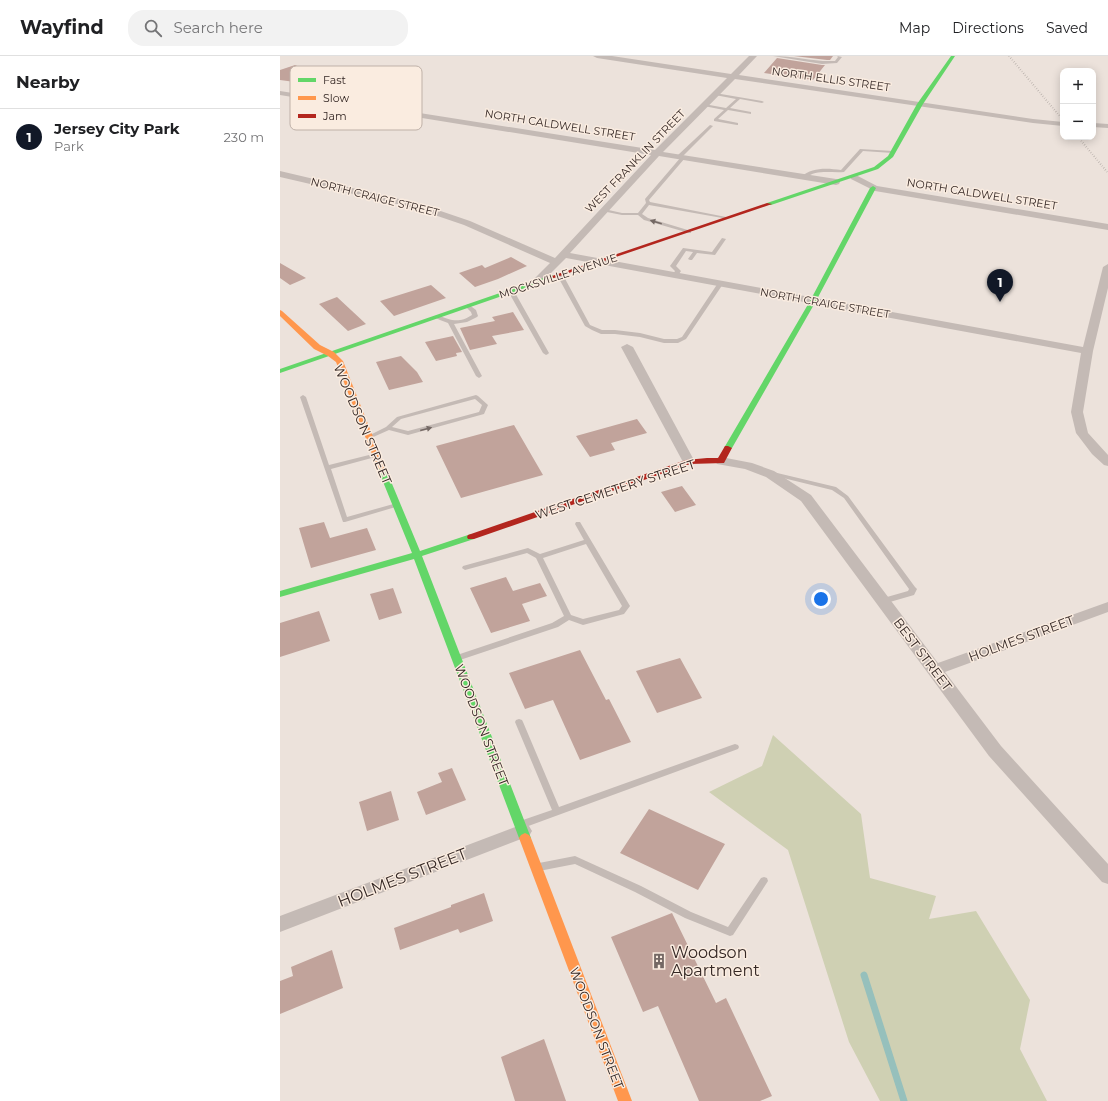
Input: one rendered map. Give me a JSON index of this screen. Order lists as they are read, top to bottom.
{
  "streets": {
    "street": [
      "NORTH ELLIS STREET",
      "NORTH CALDWELL STREET",
      "WEST FRANKLIN STREET",
      "NORTH CRAIGE STREET",
      "MOCKSVILLE AVENUE",
      "WOODSON STREET",
      "WEST CEMETERY STREET",
      "HOLMES STREET",
      "BEST STREET"
    ]
  },
  "crossings": [
    ["NORTH ELLIS STREET", "WEST FRANKLIN STREET"],
    ["NORTH CALDWELL STREET", "WEST FRANKLIN STREET"],
    ["NORTH CALDWELL STREET", "MOCKSVILLE AVENUE"],
    ["WEST FRANKLIN STREET", "NORTH CRAIGE STREET"],
    ["WEST FRANKLIN STREET", "MOCKSVILLE AVENUE"],
    ["NORTH CRAIGE STREET", "MOCKSVILLE AVENUE"],
    ["MOCKSVILLE AVENUE", "WOODSON STREET"],
    ["WOODSON STREET", "WEST CEMETERY STREET"],
    ["WOODSON STREET", "HOLMES STREET"],
    ["WEST CEMETERY STREET", "BEST STREET"],
    ["HOLMES STREET", "BEST STREET"]
  ],
  "places": {
    "building": ["Woodson Apartment"]
  },
  "legend": ["Fast", "Slow", "Jam"],
  "page": {
    "header": "Wayfind",
    "search": "Search here",
    "nav": ["Map", "Directions", "Saved"],
    "heading": "Nearby",
    "map_buttons": ["+", "−"],
    "list": [
      {
        "mark": "1",
        "name": "Jersey City Park",
        "note": "Park",
        "value": "230 m"
      }
    ],
    "pins": "1"
  }
}
